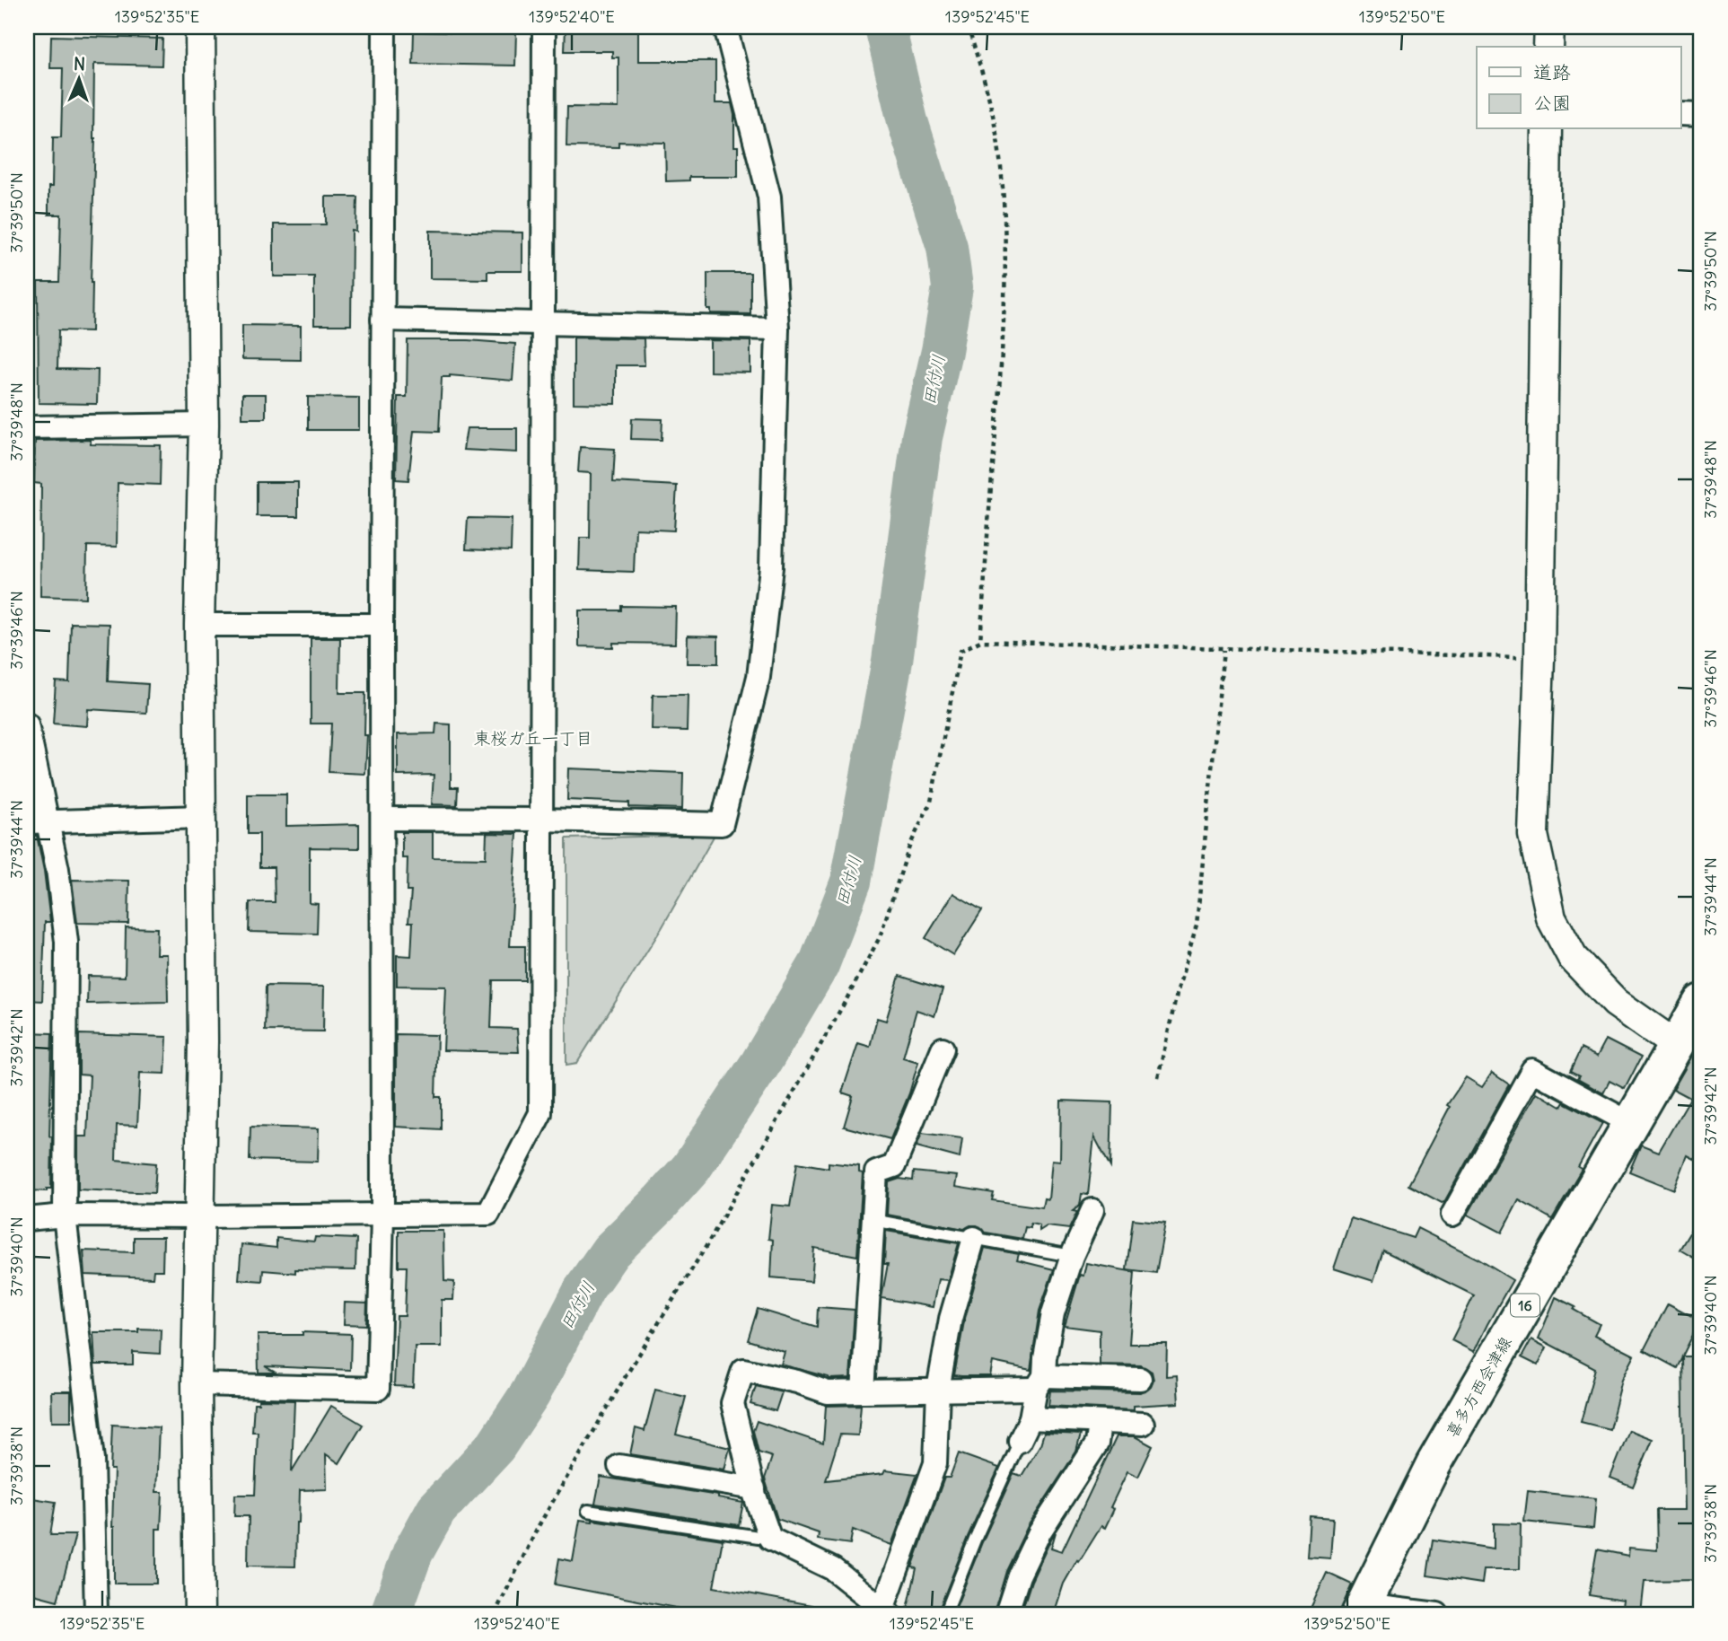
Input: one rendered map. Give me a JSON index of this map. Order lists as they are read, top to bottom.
{
  "streets": {
    "main road": ["16", "喜多方西会津線"]
  },
  "districts": ["東桜ガ丘一丁目"],
  "water": ["田付川"],
  "legend": ["道路", "公園"],
  "north": "top",
  "coordinates": [
    "139°52'35\"E",
    "139°52'40\"E",
    "139°52'45\"E",
    "139°52'50\"E",
    "37°39'50\"N",
    "37°39'48\"N",
    "37°39'46\"N",
    "37°39'44\"N",
    "37°39'42\"N",
    "37°39'40\"N",
    "37°39'38\"N"
  ]
}
